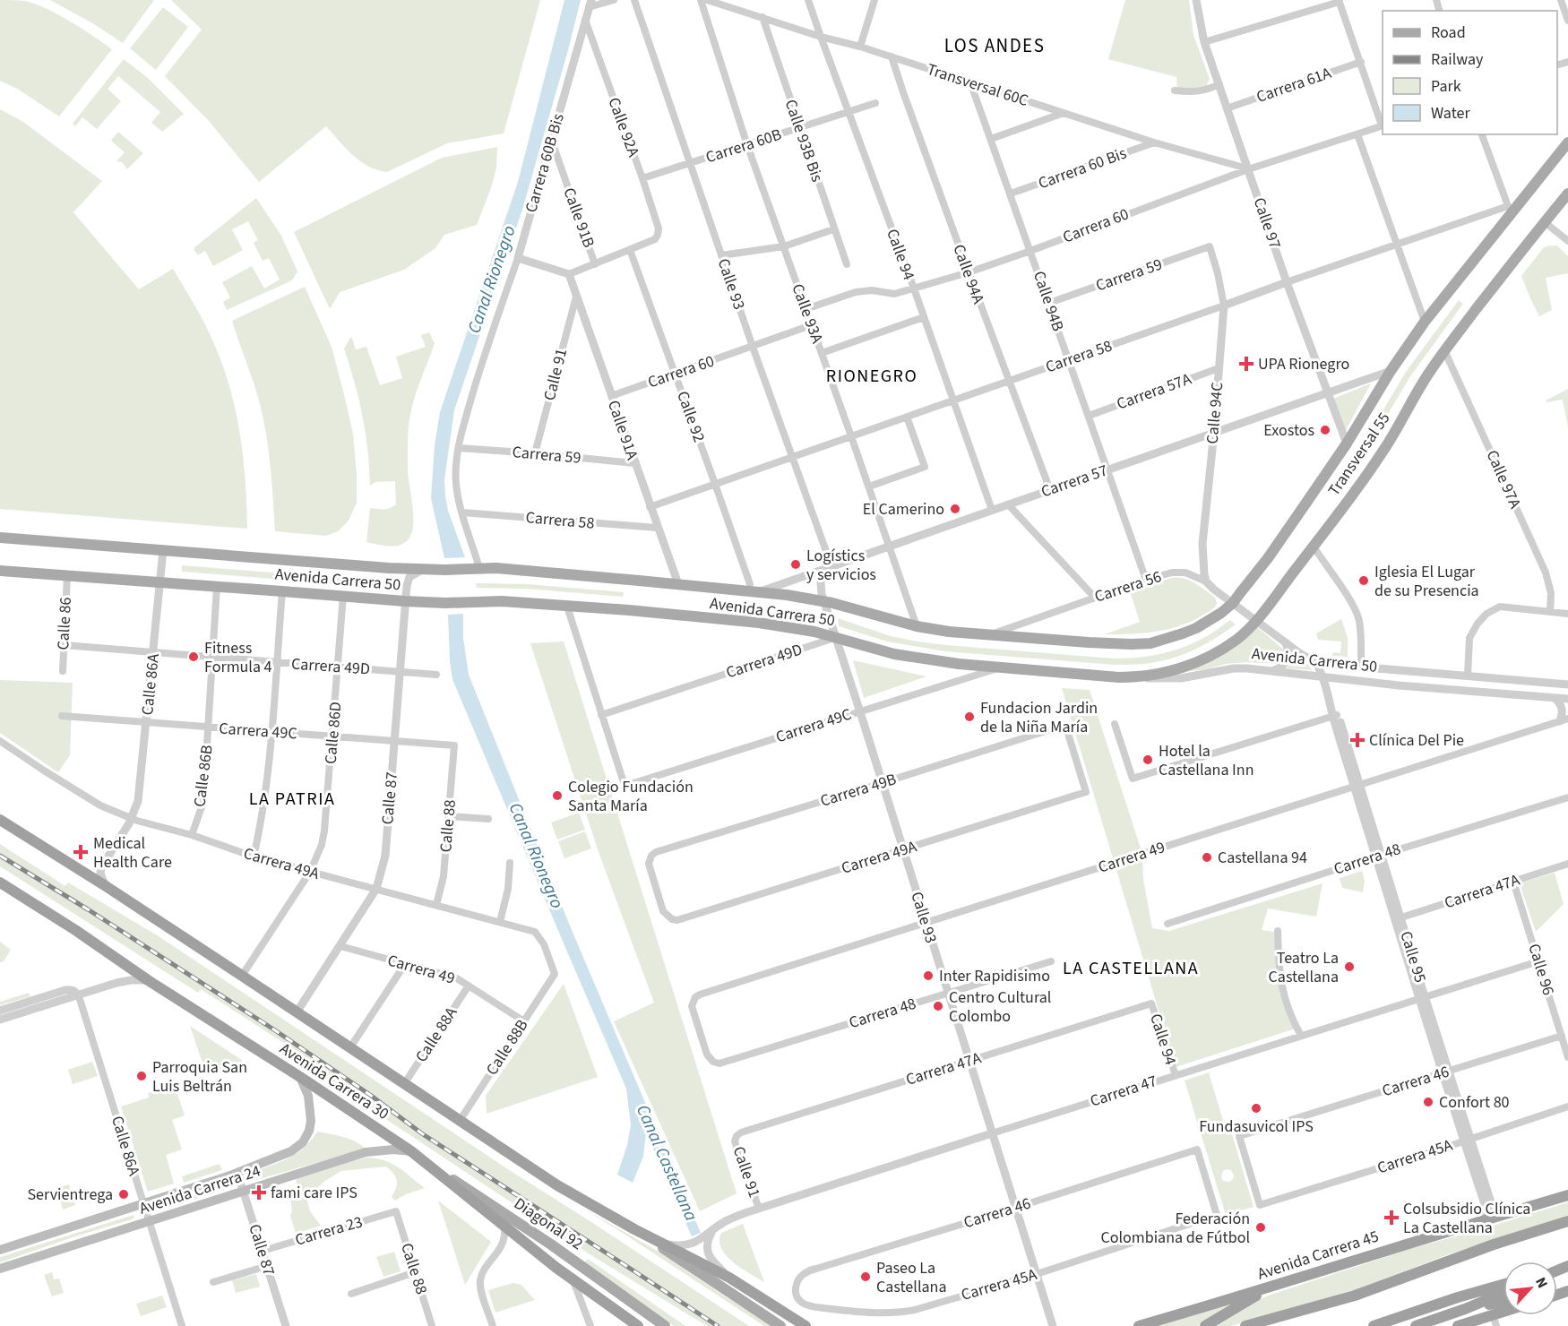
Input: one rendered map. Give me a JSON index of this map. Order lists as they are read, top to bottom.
{
  "streets": {
    "highway": ["Avenida Carrera 30", "Avenida Carrera 45"],
    "main road": [
      "Transversal 55",
      "Avenida Carrera 50",
      "Avenida Carrera 24",
      "Diagonal 92"
    ],
    "street": [
      "Transversal 60C",
      "Carrera 61A",
      "Calle 92A",
      "Calle 93B Bis",
      "Carrera 60B",
      "Carrera 60B Bis",
      "Carrera 60 Bis",
      "Calle 91B",
      "Calle 97",
      "Carrera 60",
      "Calle 94",
      "Calle 94A",
      "Carrera 59",
      "Calle 93",
      "Calle 94B",
      "Calle 93A",
      "Carrera 58",
      "Calle 91",
      "Carrera 57A",
      "Calle 94C",
      "Calle 92",
      "Calle 91A",
      "Calle 97A",
      "Carrera 57",
      "Carrera 56",
      "Calle 86",
      "Carrera 49D",
      "Calle 86A",
      "Carrera 49C",
      "Calle 86D",
      "Calle 86B",
      "Carrera 49B",
      "Calle 87",
      "Calle 88",
      "Carrera 49A",
      "Carrera 49",
      "Carrera 48",
      "Carrera 47A",
      "Calle 95",
      "Calle 96",
      "Calle 88A",
      "Calle 88B",
      "Carrera 46",
      "Carrera 47",
      "Carrera 45A",
      "Carrera 23"
    ]
  },
  "crossings": [
    ["Transversal 60C", "Calle 93B Bis"],
    ["Transversal 60C", "Carrera 60 Bis"],
    ["Transversal 60C", "Calle 97"],
    ["Transversal 60C", "Carrera 60"],
    ["Transversal 60C", "Calle 94"],
    ["Transversal 60C", "Calle 94A"],
    ["Transversal 60C", "Calle 94B"],
    ["Carrera 61A", "Calle 97"],
    ["Calle 92A", "Carrera 60B"],
    ["Calle 92A", "Carrera 60B Bis"],
    ["Calle 92A", "Calle 92"],
    ["Calle 93B Bis", "Carrera 60B"],
    ["Carrera 60B", "Calle 94"],
    ["Carrera 60B", "Calle 93"],
    ["Carrera 60B", "Calle 93A"],
    ["Carrera 60B Bis", "Calle 91B"],
    ["Carrera 60B Bis", "Carrera 59"],
    ["Carrera 60B Bis", "Carrera 58"],
    ["Carrera 60B Bis", "Avenida Carrera 50"],
    ["Carrera 60 Bis", "Calle 94B"],
    ["Calle 97", "Carrera 60"],
    ["Calle 97", "Carrera 58"],
    ["Calle 97", "Transversal 55"],
    ["Calle 97", "Carrera 57"],
    ["Carrera 60", "Calle 94"],
    ["Carrera 60", "Calle 94A"],
    ["Carrera 60", "Calle 93"],
    ["Carrera 60", "Calle 94B"],
    ["Carrera 60", "Calle 93A"],
    ["Carrera 60", "Calle 92"],
    ["Carrera 60", "Calle 91A"],
    ["Calle 94", "Carrera 58"],
    ["Calle 94", "Carrera 57"],
    ["Calle 94", "Carrera 47A"],
    ["Calle 94", "Carrera 47"],
    ["Calle 94A", "Carrera 58"],
    ["Calle 94A", "Carrera 57"],
    ["Carrera 59", "Calle 94B"],
    ["Carrera 59", "Calle 91"],
    ["Carrera 59", "Calle 94C"],
    ["Carrera 59", "Calle 91A"],
    ["Calle 93", "Carrera 58"],
    ["Calle 93", "Carrera 57"],
    ["Calle 93", "Avenida Carrera 50"],
    ["Calle 93", "Carrera 49D"],
    ["Calle 93", "Carrera 49C"],
    ["Calle 93", "Carrera 49B"],
    ["Calle 93", "Carrera 49A"],
    ["Calle 93", "Carrera 49"],
    ["Calle 93", "Carrera 48"],
    ["Calle 93", "Carrera 47A"],
    ["Calle 93", "Carrera 46"],
    ["Calle 93", "Carrera 47"],
    ["Calle 93", "Carrera 45A"],
    ["Calle 94B", "Carrera 58"],
    ["Calle 94B", "Carrera 57A"],
    ["Calle 94B", "Carrera 57"],
    ["Calle 94B", "Carrera 56"],
    ["Calle 93A", "Carrera 58"],
    ["Calle 93A", "Carrera 57"],
    ["Calle 93A", "Avenida Carrera 50"],
    ["Carrera 58", "Calle 94C"],
    ["Carrera 58", "Calle 92"],
    ["Carrera 58", "Calle 91A"],
    ["Carrera 58", "Transversal 55"],
    ["Calle 91", "Calle 91A"],
    ["Calle 91", "Carrera 47A"],
    ["Calle 91", "Carrera 47"],
    ["Carrera 57A", "Calle 94C"],
    ["Calle 94C", "Carrera 57"],
    ["Calle 94C", "Carrera 56"],
    ["Calle 91A", "Avenida Carrera 50"],
    ["Transversal 55", "Calle 97A"],
    ["Transversal 55", "Carrera 57"],
    ["Transversal 55", "Avenida Carrera 50"],
    ["Transversal 55", "Carrera 56"],
    ["Carrera 57", "Avenida Carrera 50"],
    ["Avenida Carrera 50", "Carrera 56"],
    ["Avenida Carrera 50", "Calle 86"],
    ["Avenida Carrera 50", "Carrera 49D"],
    ["Avenida Carrera 50", "Calle 86A"],
    ["Avenida Carrera 50", "Carrera 49C"],
    ["Avenida Carrera 50", "Calle 86D"],
    ["Avenida Carrera 50", "Calle 86B"],
    ["Avenida Carrera 50", "Calle 87"],
    ["Avenida Carrera 50", "Calle 95"],
    ["Calle 86", "Carrera 49D"],
    ["Carrera 49D", "Calle 86A"],
    ["Carrera 49D", "Carrera 49C"],
    ["Carrera 49D", "Calle 86D"],
    ["Carrera 49D", "Calle 86B"],
    ["Carrera 49D", "Calle 87"],
    ["Calle 86A", "Carrera 49C"],
    ["Calle 86A", "Carrera 49A"],
    ["Calle 86A", "Avenida Carrera 24"],
    ["Carrera 49C", "Calle 86D"],
    ["Carrera 49C", "Calle 86B"],
    ["Carrera 49C", "Calle 87"],
    ["Carrera 49C", "Calle 88"],
    ["Calle 86D", "Carrera 49A"],
    ["Calle 86B", "Carrera 49A"],
    ["Carrera 49B", "Carrera 49A"],
    ["Calle 87", "Carrera 49A"],
    ["Calle 87", "Carrera 49"],
    ["Calle 87", "Avenida Carrera 24"],
    ["Calle 87", "Carrera 23"],
    ["Calle 88", "Carrera 49A"],
    ["Calle 88", "Carrera 23"],
    ["Carrera 49A", "Calle 88B"],
    ["Carrera 49", "Carrera 48"],
    ["Carrera 49", "Calle 95"],
    ["Carrera 49", "Calle 88A"],
    ["Carrera 49", "Calle 88B"],
    ["Carrera 48", "Calle 95"],
    ["Carrera 47A", "Calle 95"],
    ["Carrera 47A", "Calle 96"],
    ["Calle 95", "Carrera 46"],
    ["Calle 95", "Carrera 47"],
    ["Calle 95", "Carrera 45A"],
    ["Calle 95", "Avenida Carrera 45"],
    ["Calle 96", "Carrera 46"],
    ["Calle 96", "Carrera 47"],
    ["Avenida Carrera 30", "Avenida Carrera 24"],
    ["Avenida Carrera 30", "Diagonal 92"],
    ["Carrera 46", "Carrera 45A"],
    ["Avenida Carrera 24", "Diagonal 92"]
  ],
  "districts": [
    "LOS ANDES",
    "RIONEGRO",
    "LA PATRIA",
    "LA CASTELLANA"
  ],
  "water": ["Canal Rionegro", "Canal Castellana"],
  "places": {
    "health": [
      "UPA Rionegro",
      "Clínica Del Pie",
      "Medical Health Care",
      "fami care IPS",
      "Colsubsidio Clínica La Castellana"
    ],
    "other": [
      "Exostos",
      "El Camerino",
      "Logístics y servicios",
      "Iglesia El Lugar de su Presencia",
      "Fitness Formula 4",
      "Fundacion Jardin de la Niña María",
      "Hotel la Castellana Inn",
      "Colegio Fundación Santa María",
      "Castellana 94",
      "Teatro La Castellana",
      "Inter Rapidisimo",
      "Centro Cultural Colombo",
      "Parroquia San Luis Beltrán",
      "Confort 80",
      "Fundasuvicol IPS",
      "Servientrega",
      "Federación Colombiana de Fútbol",
      "Paseo La Castellana"
    ]
  },
  "legend": [
    "Road",
    "Railway",
    "Park",
    "Water"
  ],
  "north": "top right"
}
